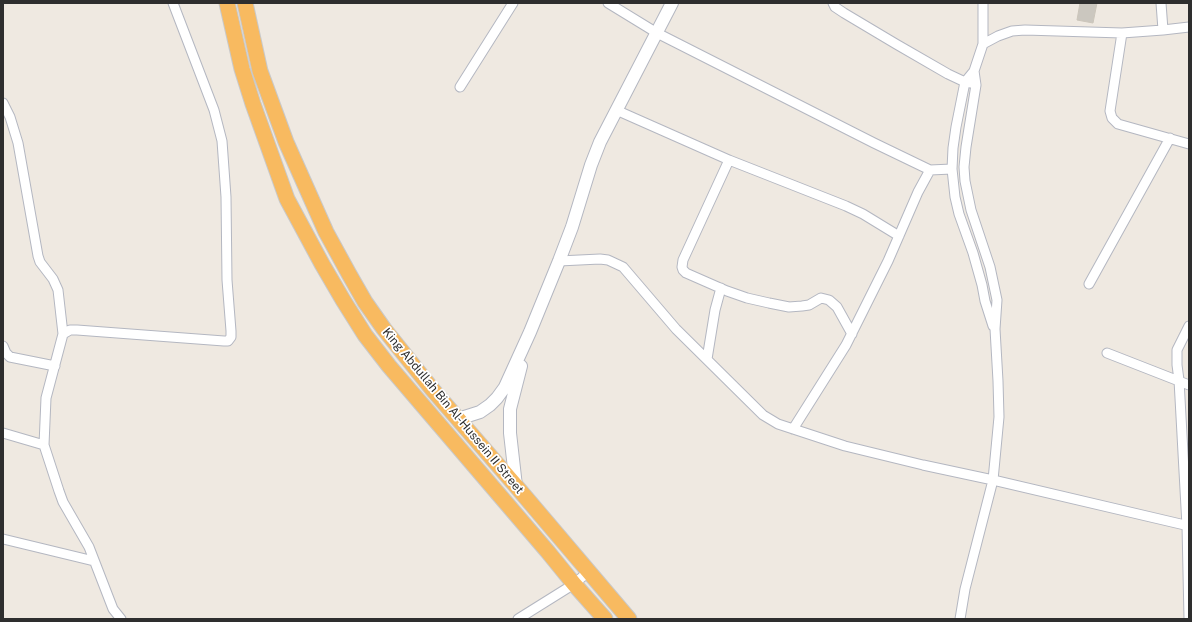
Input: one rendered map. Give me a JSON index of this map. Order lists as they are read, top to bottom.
{
  "streets": {
    "highway": ["King Abdullah Bin Al-Hussein II Street"]
  }
}
